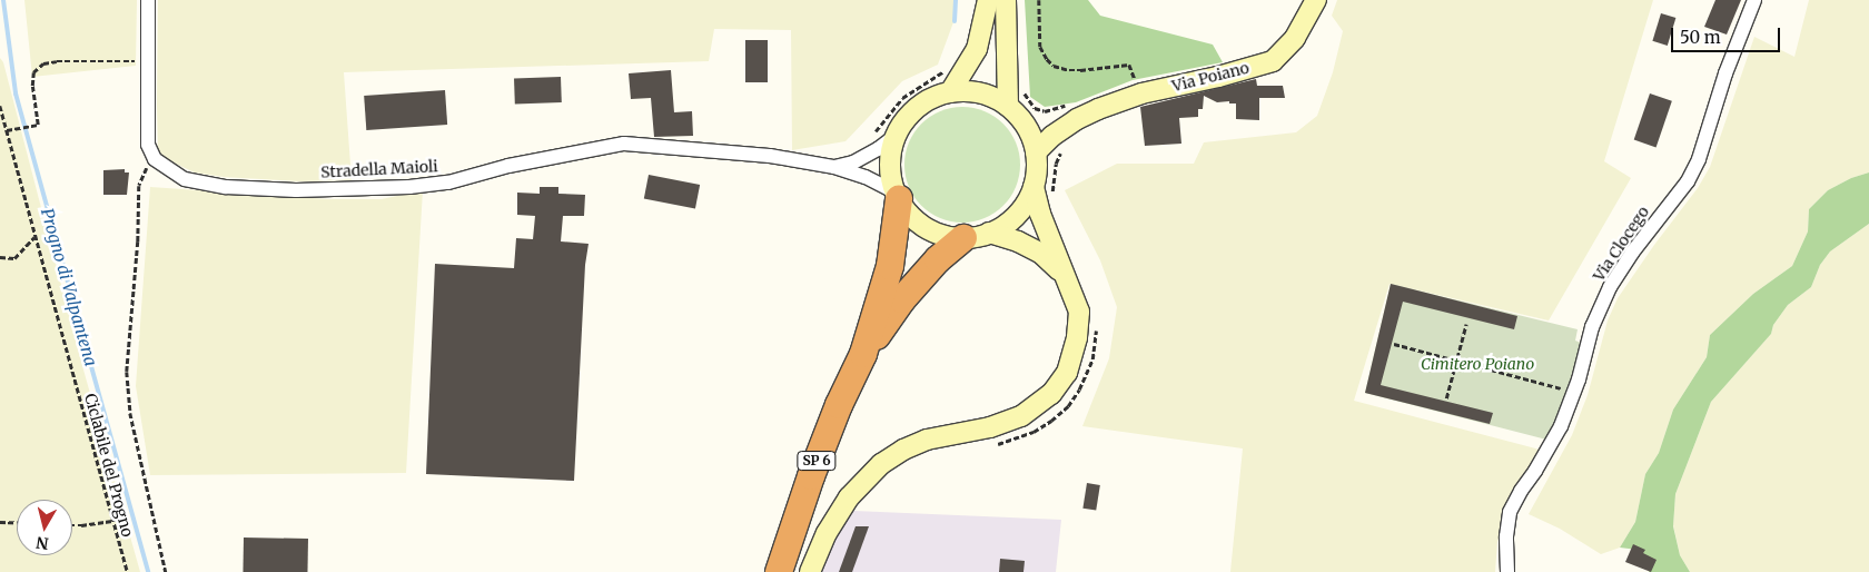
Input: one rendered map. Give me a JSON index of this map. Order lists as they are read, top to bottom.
{
  "streets": {
    "highway": ["SP 6"],
    "street": ["Via Poiano", "Stradella Maioli", "Via Clocego"],
    "path": ["Ciclabile del Progno"]
  },
  "crossings": [
    ["Via Poiano", "Stradella Maioli"]
  ],
  "water": ["Progno di Valpantena"],
  "parks": ["Cimitero Poiano"],
  "scale_bar": "50 m",
  "north": "bottom"
}
